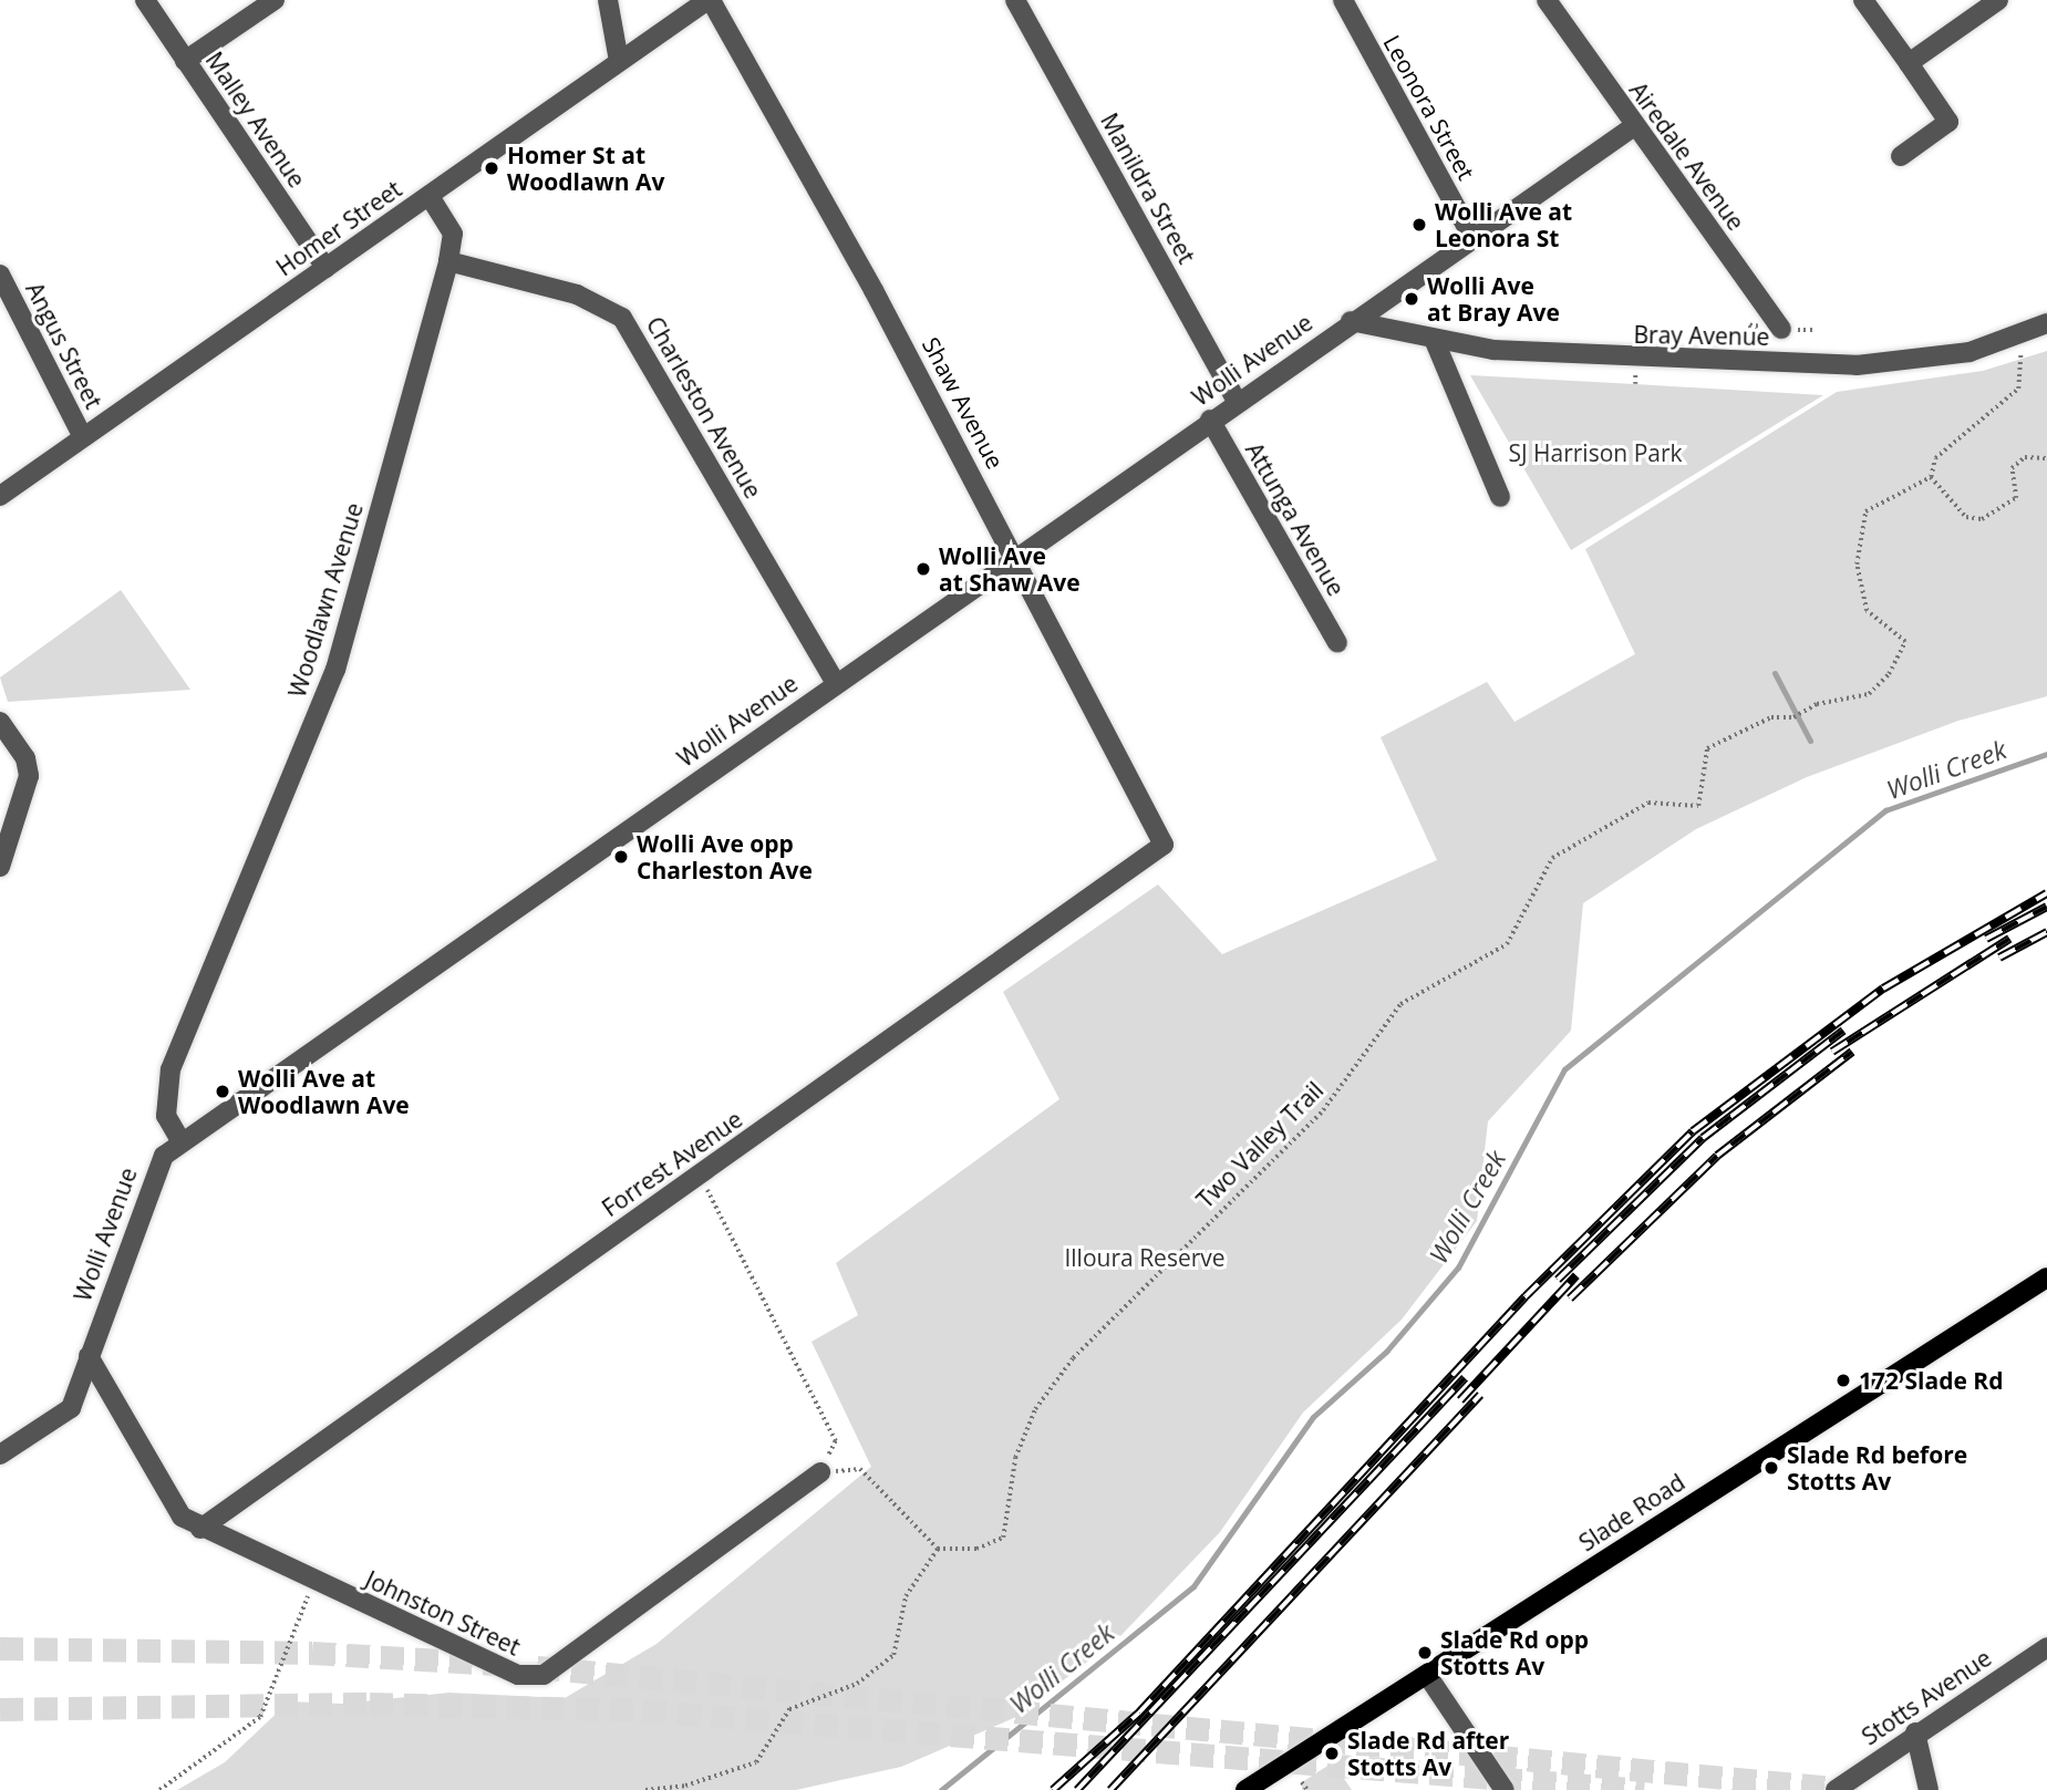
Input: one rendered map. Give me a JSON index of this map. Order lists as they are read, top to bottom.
{
  "streets": {
    "main road": ["Slade Road"],
    "street": [
      "Leonora Street",
      "Malley Avenue",
      "Airedale Avenue",
      "Manildra Street",
      "Homer Street",
      "Bray Avenue",
      "Angus Street",
      "Wolli Avenue",
      "Shaw Avenue",
      "Charleston Avenue",
      "Attunga Avenue",
      "Woodlawn Avenue",
      "Forrest Avenue",
      "Johnston Street",
      "Stotts Avenue"
    ],
    "path": ["Two Valley Trail"]
  },
  "crossings": [
    ["Leonora Street", "Wolli Avenue"],
    ["Malley Avenue", "Homer Street"],
    ["Airedale Avenue", "Wolli Avenue"],
    ["Manildra Street", "Wolli Avenue"],
    ["Homer Street", "Angus Street"],
    ["Homer Street", "Shaw Avenue"],
    ["Homer Street", "Woodlawn Avenue"],
    ["Bray Avenue", "Wolli Avenue"],
    ["Wolli Avenue", "Shaw Avenue"],
    ["Wolli Avenue", "Charleston Avenue"],
    ["Wolli Avenue", "Attunga Avenue"],
    ["Wolli Avenue", "Woodlawn Avenue"],
    ["Wolli Avenue", "Johnston Street"],
    ["Shaw Avenue", "Forrest Avenue"],
    ["Charleston Avenue", "Woodlawn Avenue"],
    ["Forrest Avenue", "Johnston Street"]
  ],
  "water": ["Wolli Creek"],
  "parks": ["SJ Harrison Park", "Illoura Reserve"],
  "places": [
    "Homer St at Woodlawn Av",
    "Wolli Ave at Leonora St",
    "Wolli Ave at Bray Ave",
    "Wolli Ave at Shaw Ave",
    "Wolli Ave opp Charleston Ave",
    "Wolli Ave at Woodlawn Ave",
    "172 Slade Rd",
    "Slade Rd before Stotts Av",
    "Slade Rd opp Stotts Av",
    "Slade Rd after Stotts Av"
  ]
}
